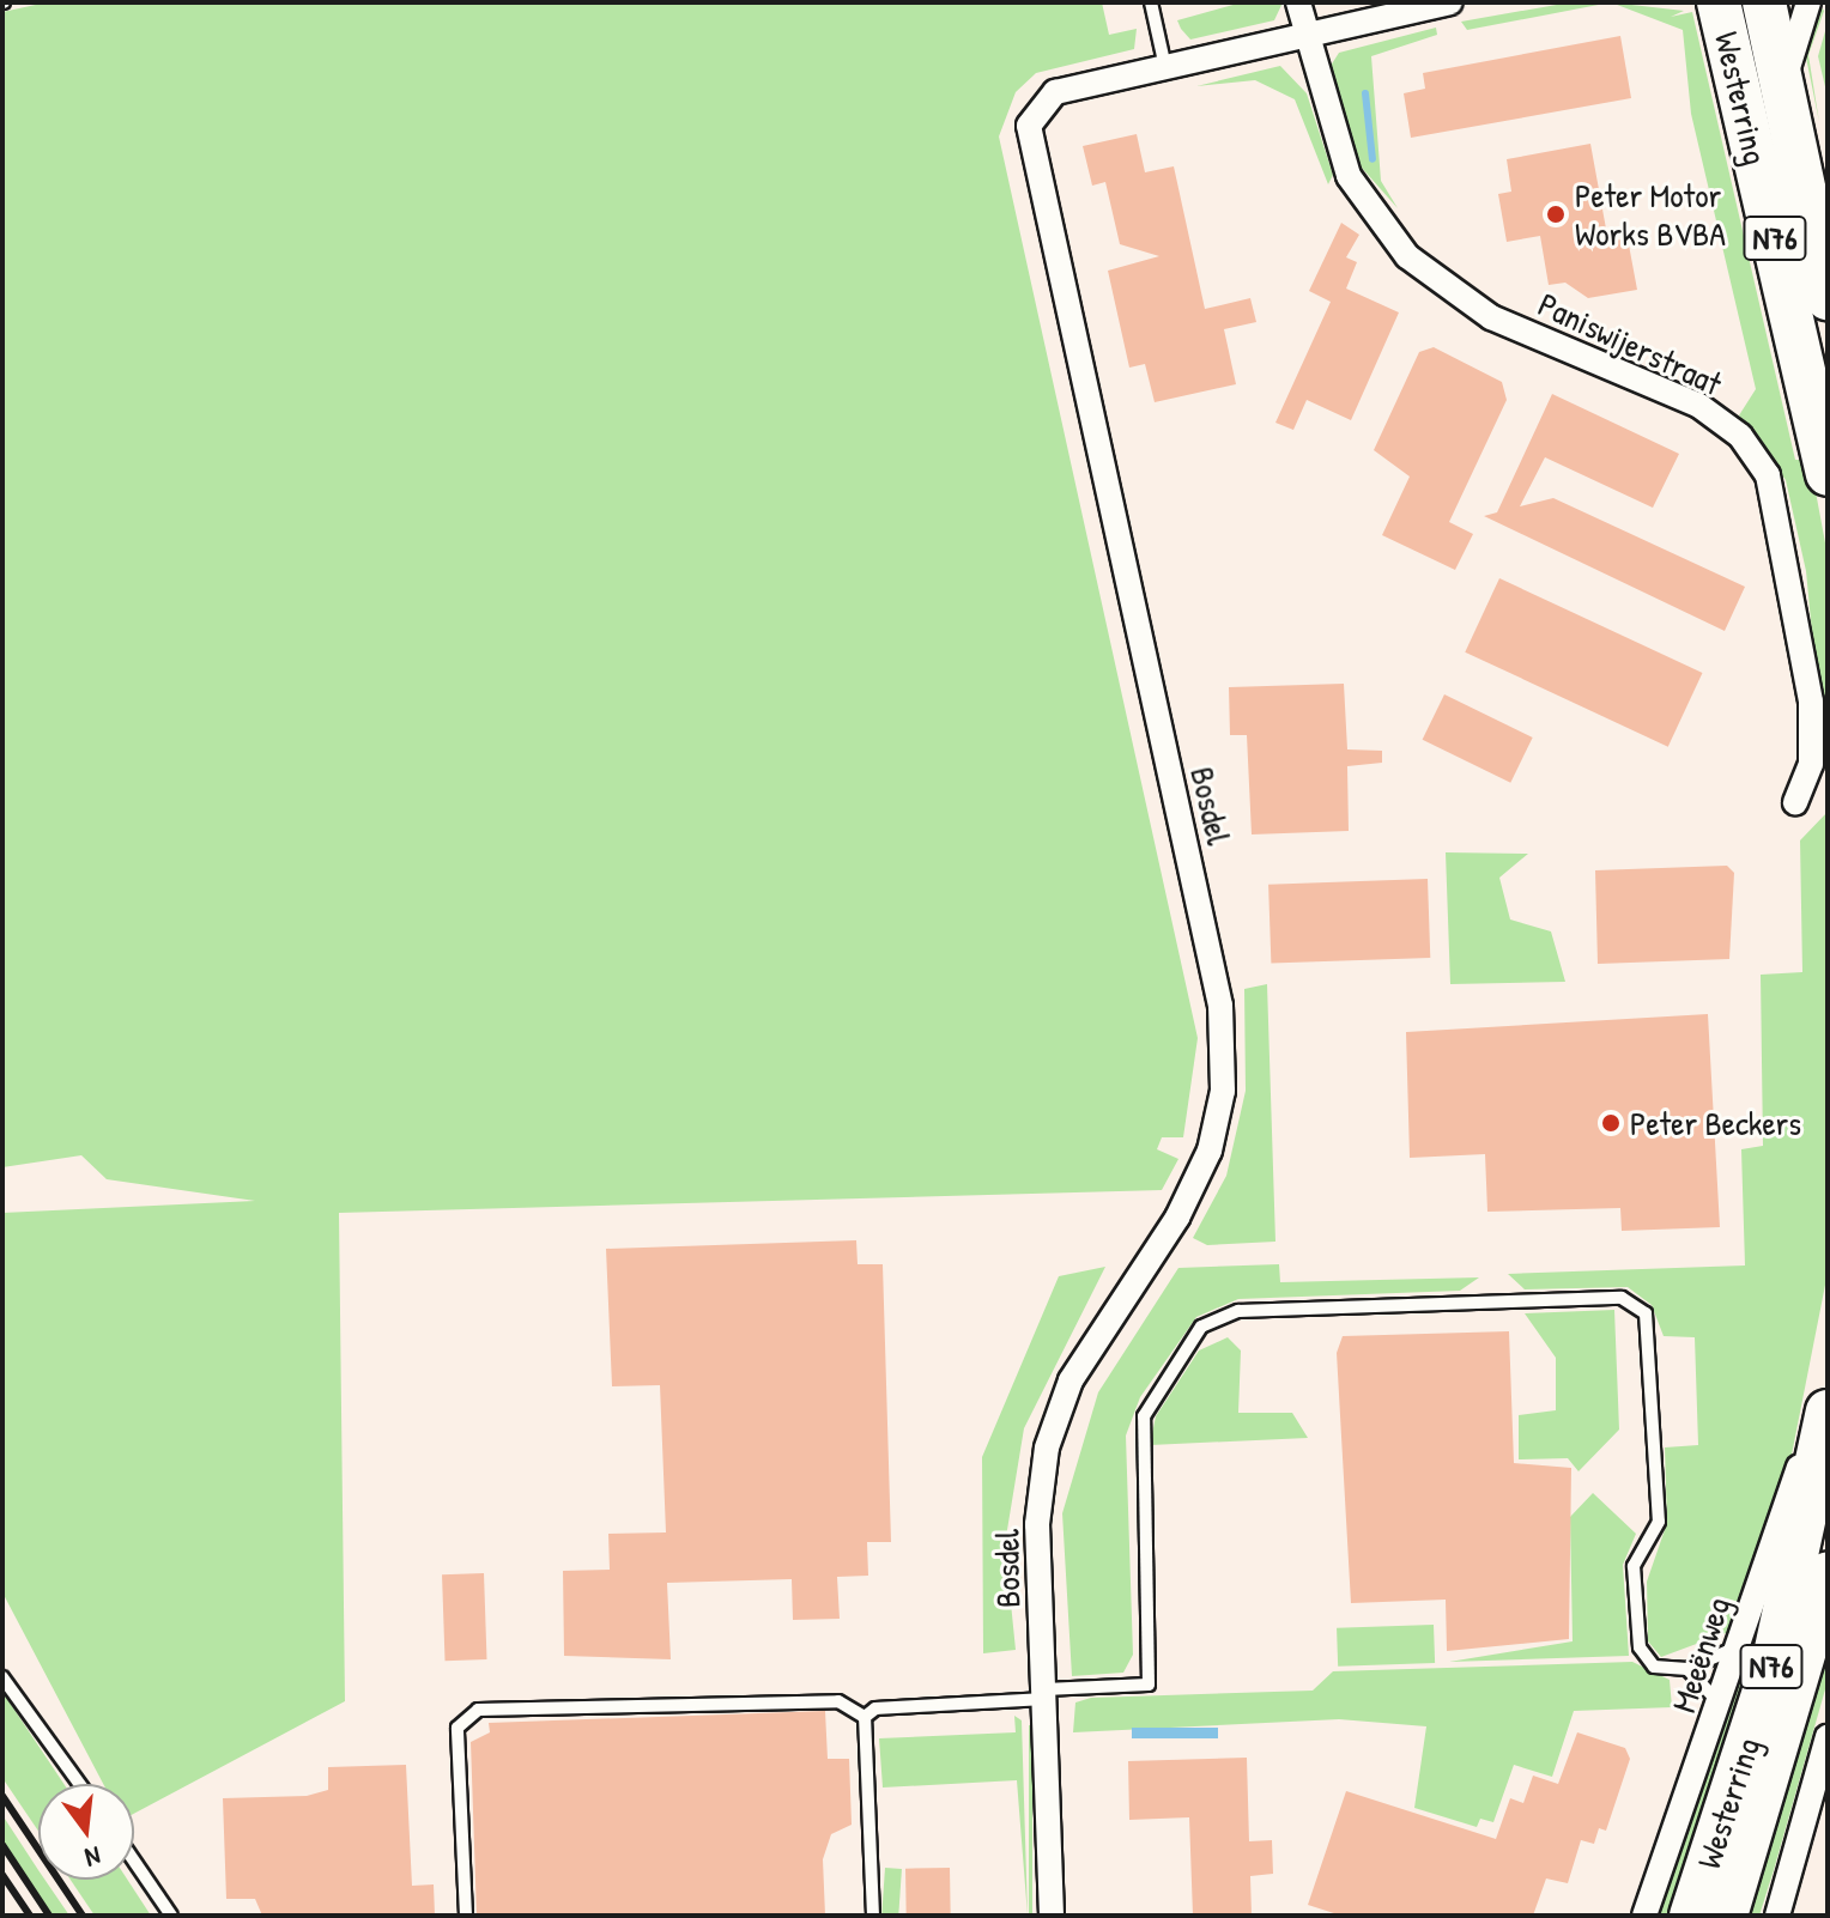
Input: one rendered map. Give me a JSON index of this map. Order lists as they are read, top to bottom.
{
  "streets": {
    "highway": ["Westerring", "N76"],
    "street": ["Paniswijerstraat", "Bosdel", "Meeënweg"]
  },
  "crossings": [
    ["Westerring", "Meeënweg"],
    ["Paniswijerstraat", "Bosdel"]
  ],
  "places": ["Peter Motor Works BVBA", "Peter Beckers"],
  "north": "bottom"
}
